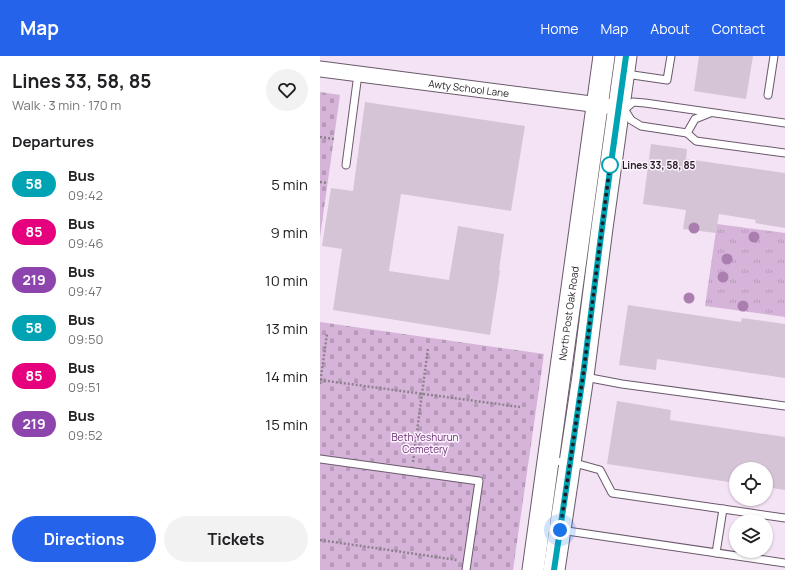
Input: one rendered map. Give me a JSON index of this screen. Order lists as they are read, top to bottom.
{
  "streets": {
    "main road": ["North Post Oak Road"],
    "street": ["Awty School Lane"]
  },
  "crossings": [
    ["Awty School Lane", "North Post Oak Road"]
  ],
  "parks": ["Beth Yeshurun Cemetery"],
  "places": ["Lines 33, 58, 85"],
  "lines": ["bus line 58"],
  "page": {
    "header": "Map",
    "nav": [
      "Home",
      "Map",
      "About",
      "Contact"
    ],
    "heading": [
      ["Lines 33, 58, 85", "Walk · 3 min · 170 m"],
      "Departures"
    ],
    "list": [
      {
        "mark": "58",
        "name": "Bus",
        "note": "09:42",
        "value": "5 min"
      },
      {
        "mark": "85",
        "name": "Bus",
        "note": "09:46",
        "value": "9 min"
      },
      {
        "mark": "219",
        "name": "Bus",
        "note": "09:47",
        "value": "10 min"
      },
      {
        "mark": "58",
        "name": "Bus",
        "note": "09:50",
        "value": "13 min"
      },
      {
        "mark": "85",
        "name": "Bus",
        "note": "09:51",
        "value": "14 min"
      },
      {
        "mark": "219",
        "name": "Bus",
        "note": "09:52",
        "value": "15 min"
      }
    ],
    "buttons": ["Directions", "Tickets"]
  }
}
